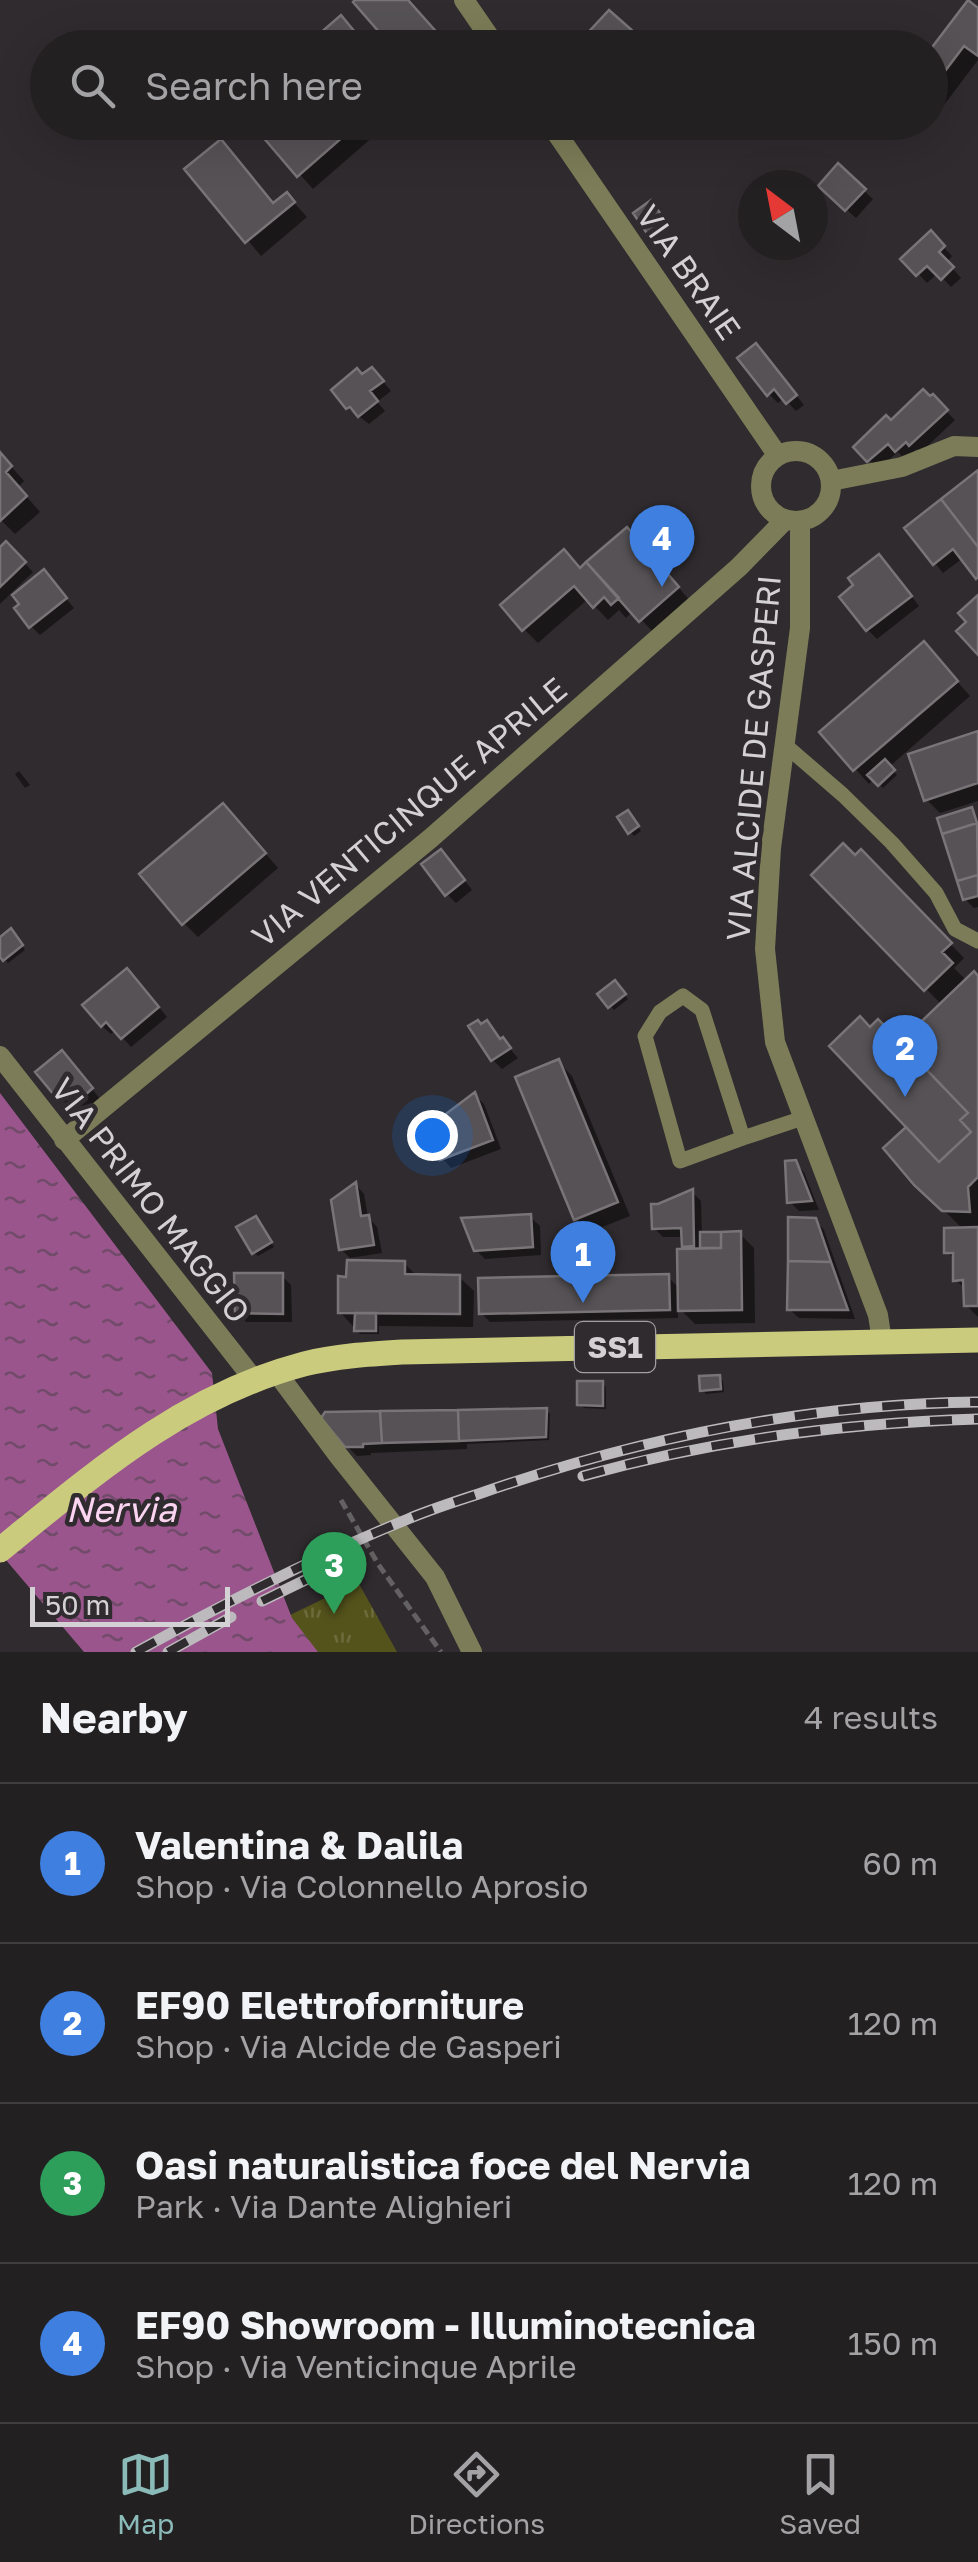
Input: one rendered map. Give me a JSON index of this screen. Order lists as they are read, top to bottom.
{
  "streets": {
    "main road": ["SS1"],
    "street": [
      "VIA BRAIE",
      "VIA ALCIDE DE GASPERI",
      "VIA VENTICINQUE APRILE",
      "VIA PRIMO MAGGIO"
    ]
  },
  "crossings": [
    ["VIA BRAIE", "VIA ALCIDE DE GASPERI"],
    ["VIA BRAIE", "VIA VENTICINQUE APRILE"],
    ["VIA ALCIDE DE GASPERI", "VIA VENTICINQUE APRILE"],
    ["VIA ALCIDE DE GASPERI", "SS1"],
    ["VIA VENTICINQUE APRILE", "VIA PRIMO MAGGIO"],
    ["VIA PRIMO MAGGIO", "SS1"]
  ],
  "water": ["Nervia"],
  "scale_bar": "50 m",
  "north": "top left",
  "page": {
    "search": "Search here",
    "pins": [
      "4",
      "2",
      "1",
      "3"
    ],
    "scale": "50 m",
    "heading": ["Nearby", "4 results"],
    "list": [
      {
        "mark": "1",
        "name": "Valentina & Dalila",
        "note": "Shop · Via Colonnello Aprosio",
        "value": "60 m"
      },
      {
        "mark": "2",
        "name": "EF90 Elettroforniture",
        "note": "Shop · Via Alcide de Gasperi",
        "value": "120 m"
      },
      {
        "mark": "3",
        "name": "Oasi naturalistica foce del Nervia",
        "note": "Park · Via Dante Alighieri",
        "value": "120 m"
      },
      {
        "mark": "4",
        "name": "EF90 Showroom - Illuminotecnica",
        "note": "Shop · Via Venticinque Aprile",
        "value": "150 m"
      }
    ],
    "nav": ["Map", "Directions", "Saved"]
  }
}
